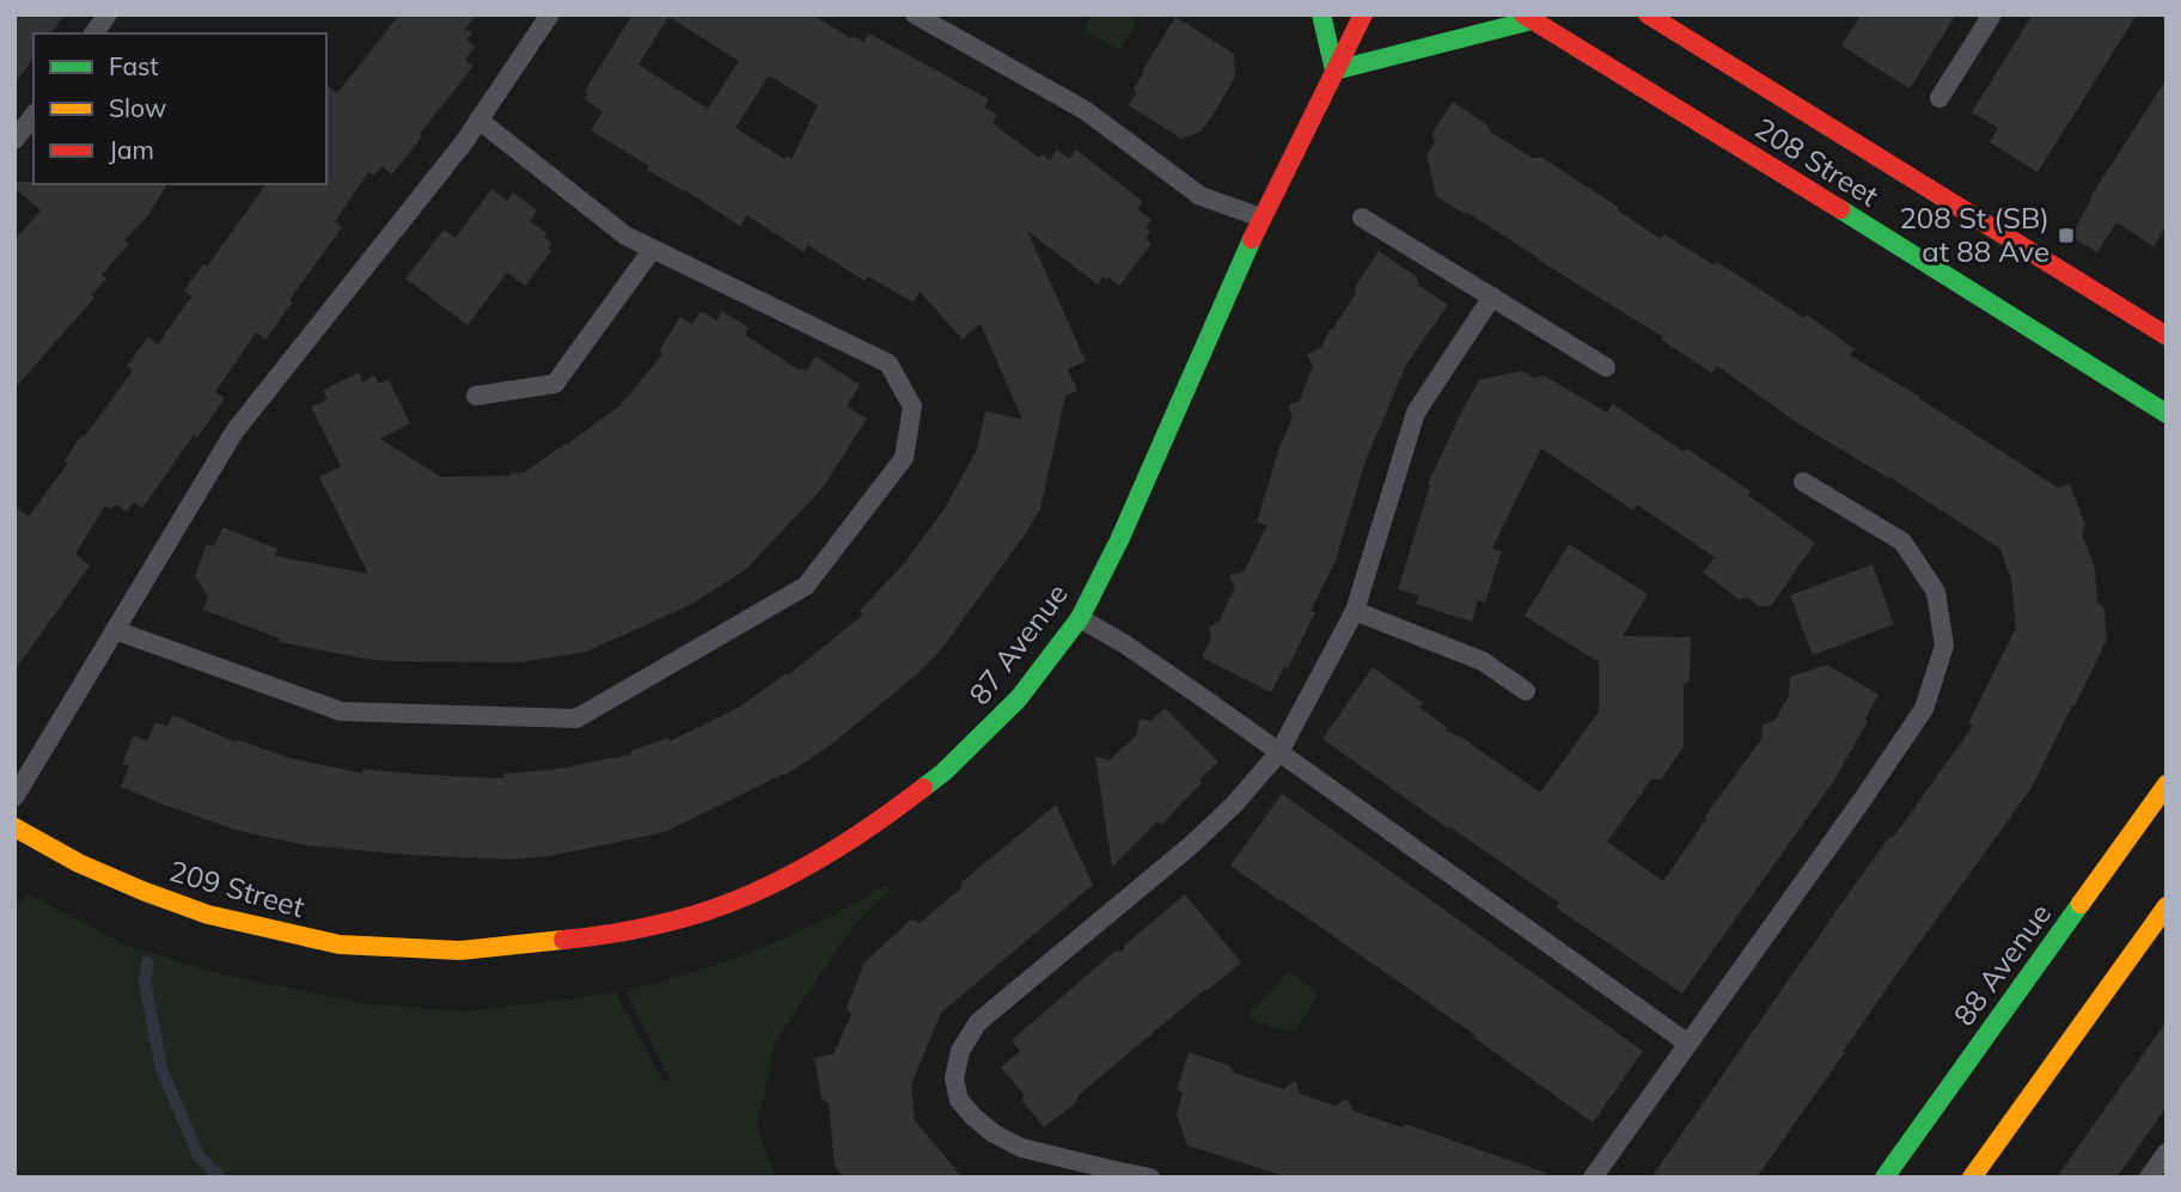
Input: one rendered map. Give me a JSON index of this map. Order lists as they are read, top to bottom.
{
  "streets": {
    "main road": [
      "208 Street",
      "87 Avenue",
      "209 Street",
      "88 Avenue"
    ]
  },
  "crossings": [
    ["87 Avenue", "209 Street"]
  ],
  "places": {
    "transit": ["208 St (SB) at 88 Ave"]
  },
  "legend": ["Fast", "Slow", "Jam"]
}
